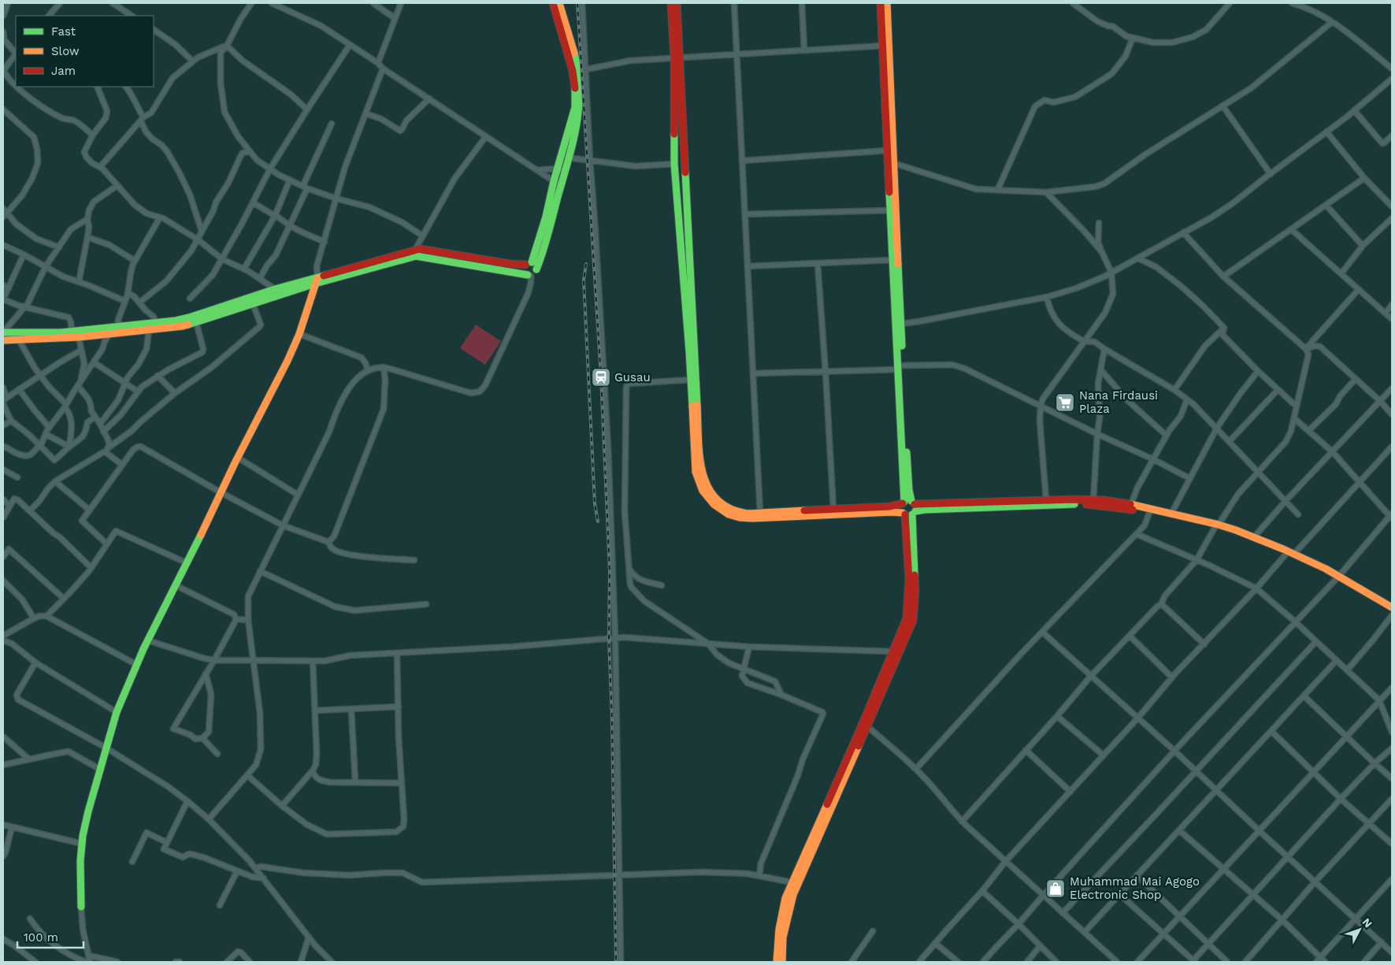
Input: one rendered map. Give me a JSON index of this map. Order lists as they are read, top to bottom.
{
  "places": {
    "station": ["Gusau"],
    "supermarket": ["Nana Firdausi Plaza"],
    "shop": ["Muhammad Mai Agogo Electronic Shop"]
  },
  "legend": ["Fast", "Slow", "Jam"],
  "scale_bar": "100 m",
  "north": "top right"
}
